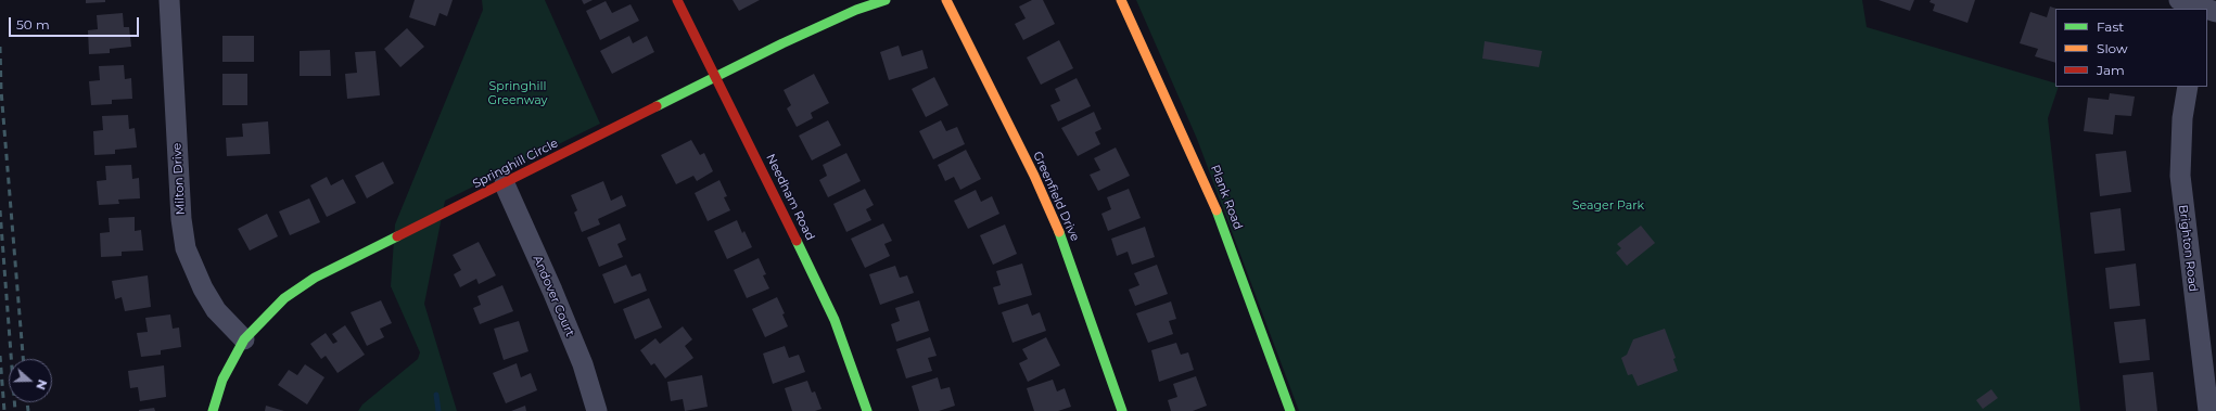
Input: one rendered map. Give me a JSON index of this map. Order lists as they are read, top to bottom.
{
  "streets": {
    "street": [
      "Springhill Circle",
      "Milton Drive",
      "Greenfield Drive",
      "Needham Road",
      "Plank Road",
      "Brighton Road",
      "Andover Court"
    ]
  },
  "crossings": [
    ["Springhill Circle", "Milton Drive"],
    ["Springhill Circle", "Needham Road"],
    ["Springhill Circle", "Andover Court"]
  ],
  "parks": ["Springhill Greenway", "Seager Park"],
  "legend": ["Fast", "Slow", "Jam"],
  "scale_bar": "50 m",
  "north": "right"
}
